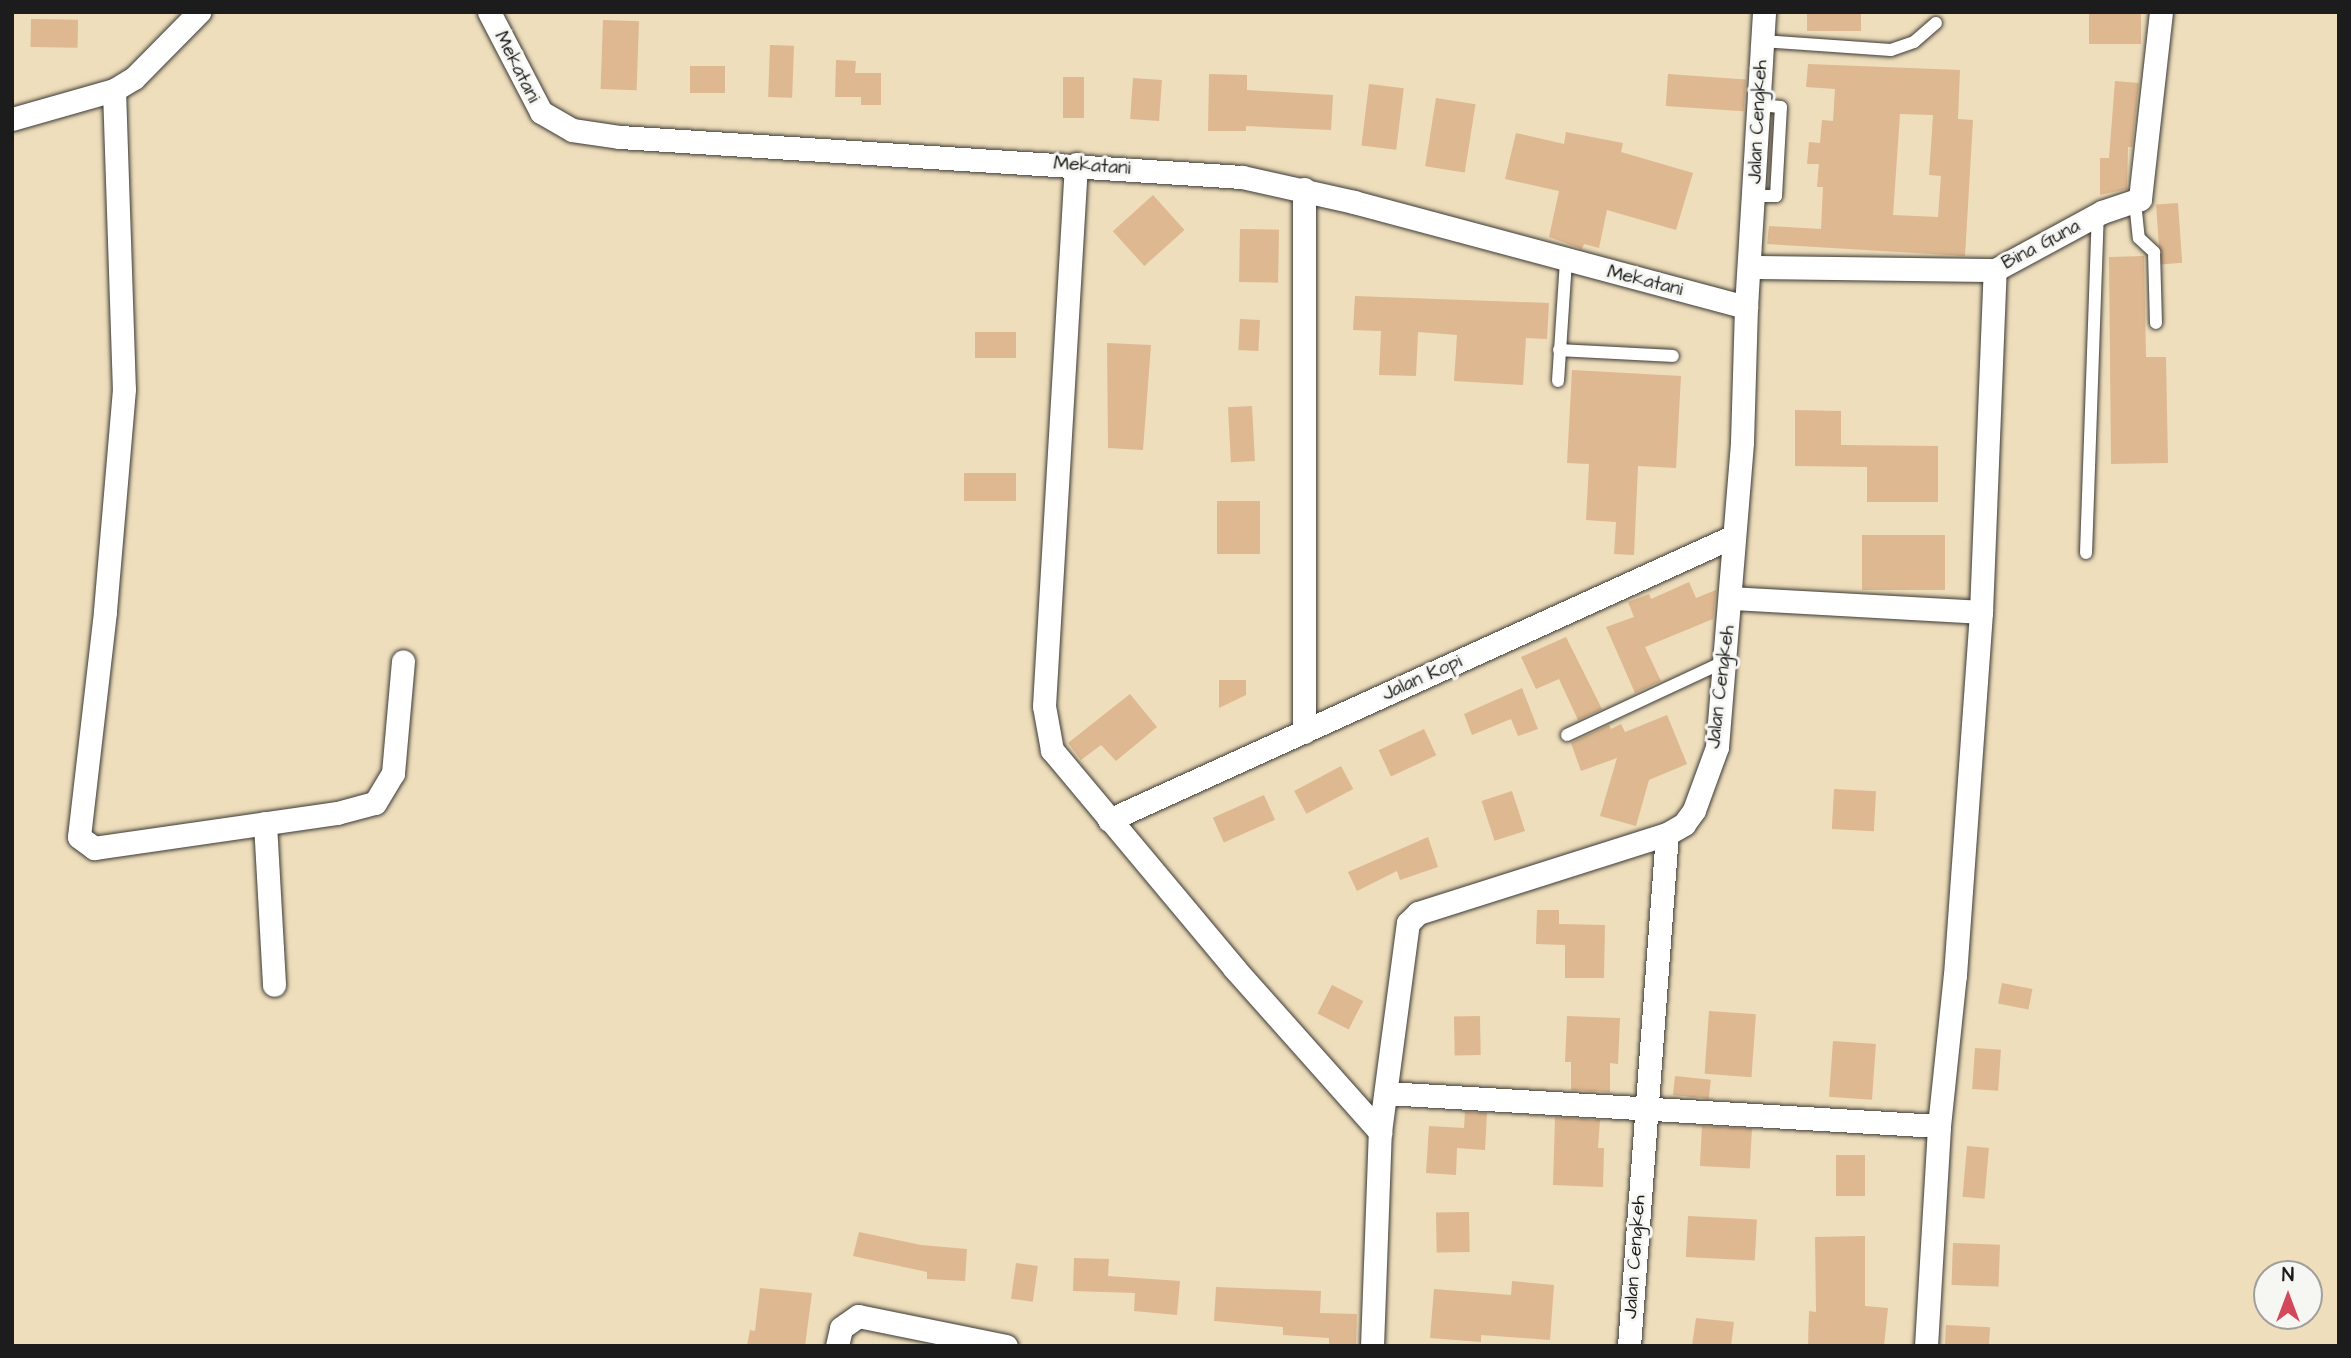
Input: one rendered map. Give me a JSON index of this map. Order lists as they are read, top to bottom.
{
  "streets": {
    "street": [
      "Mekatani",
      "Jalan Cengkeh",
      "Bina Guna",
      "Jalan Kopi"
    ]
  },
  "crossings": [
    ["Mekatani", "Jalan Cengkeh"],
    ["Jalan Cengkeh", "Bina Guna"],
    ["Jalan Cengkeh", "Jalan Kopi"]
  ],
  "north": "top"
}
